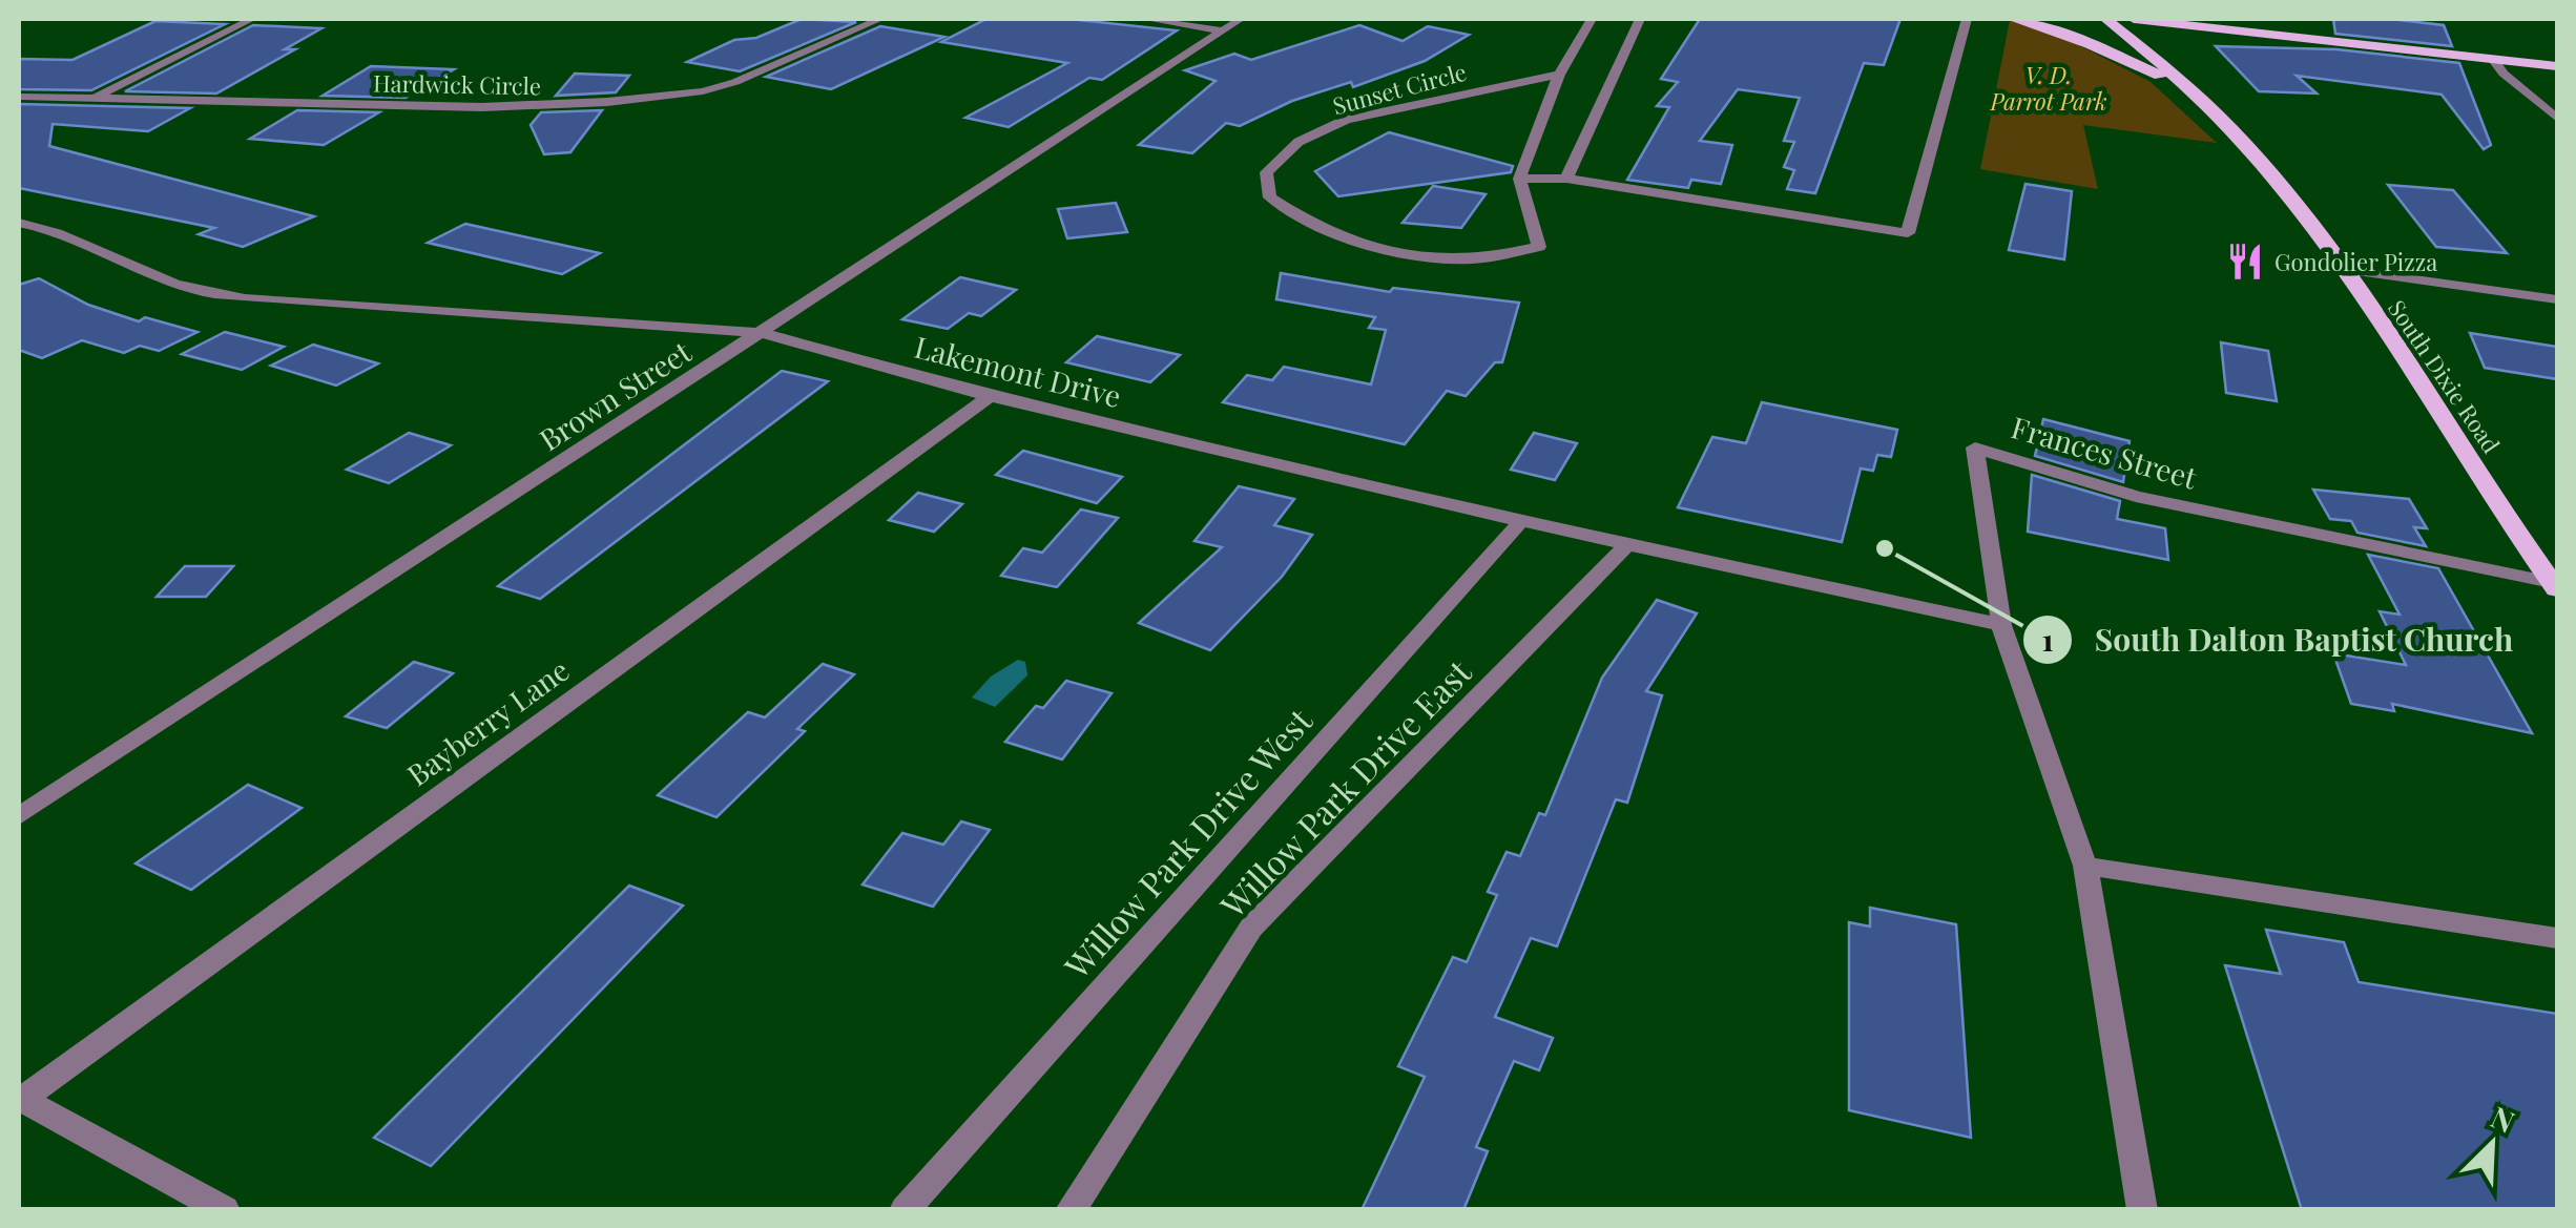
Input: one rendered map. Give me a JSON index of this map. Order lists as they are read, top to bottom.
{
  "streets": {
    "main road": ["South Dixie Road"],
    "street": [
      "Hardwick Circle",
      "Sunset Circle",
      "Lakemont Drive",
      "Brown Street",
      "Frances Street",
      "Bayberry Lane",
      "Willow Park Drive East",
      "Willow Park Drive West"
    ]
  },
  "crossings": [
    ["Lakemont Drive", "Brown Street"],
    ["Lakemont Drive", "Frances Street"],
    ["Lakemont Drive", "Bayberry Lane"],
    ["Lakemont Drive", "Willow Park Drive East"],
    ["Lakemont Drive", "Willow Park Drive West"],
    ["South Dixie Road", "Frances Street"]
  ],
  "parks": ["V. D. Parrot Park"],
  "places": {
    "restaurant": ["Gondolier Pizza"],
    "other": ["South Dalton Baptist Church"]
  },
  "north": "top right"
}
